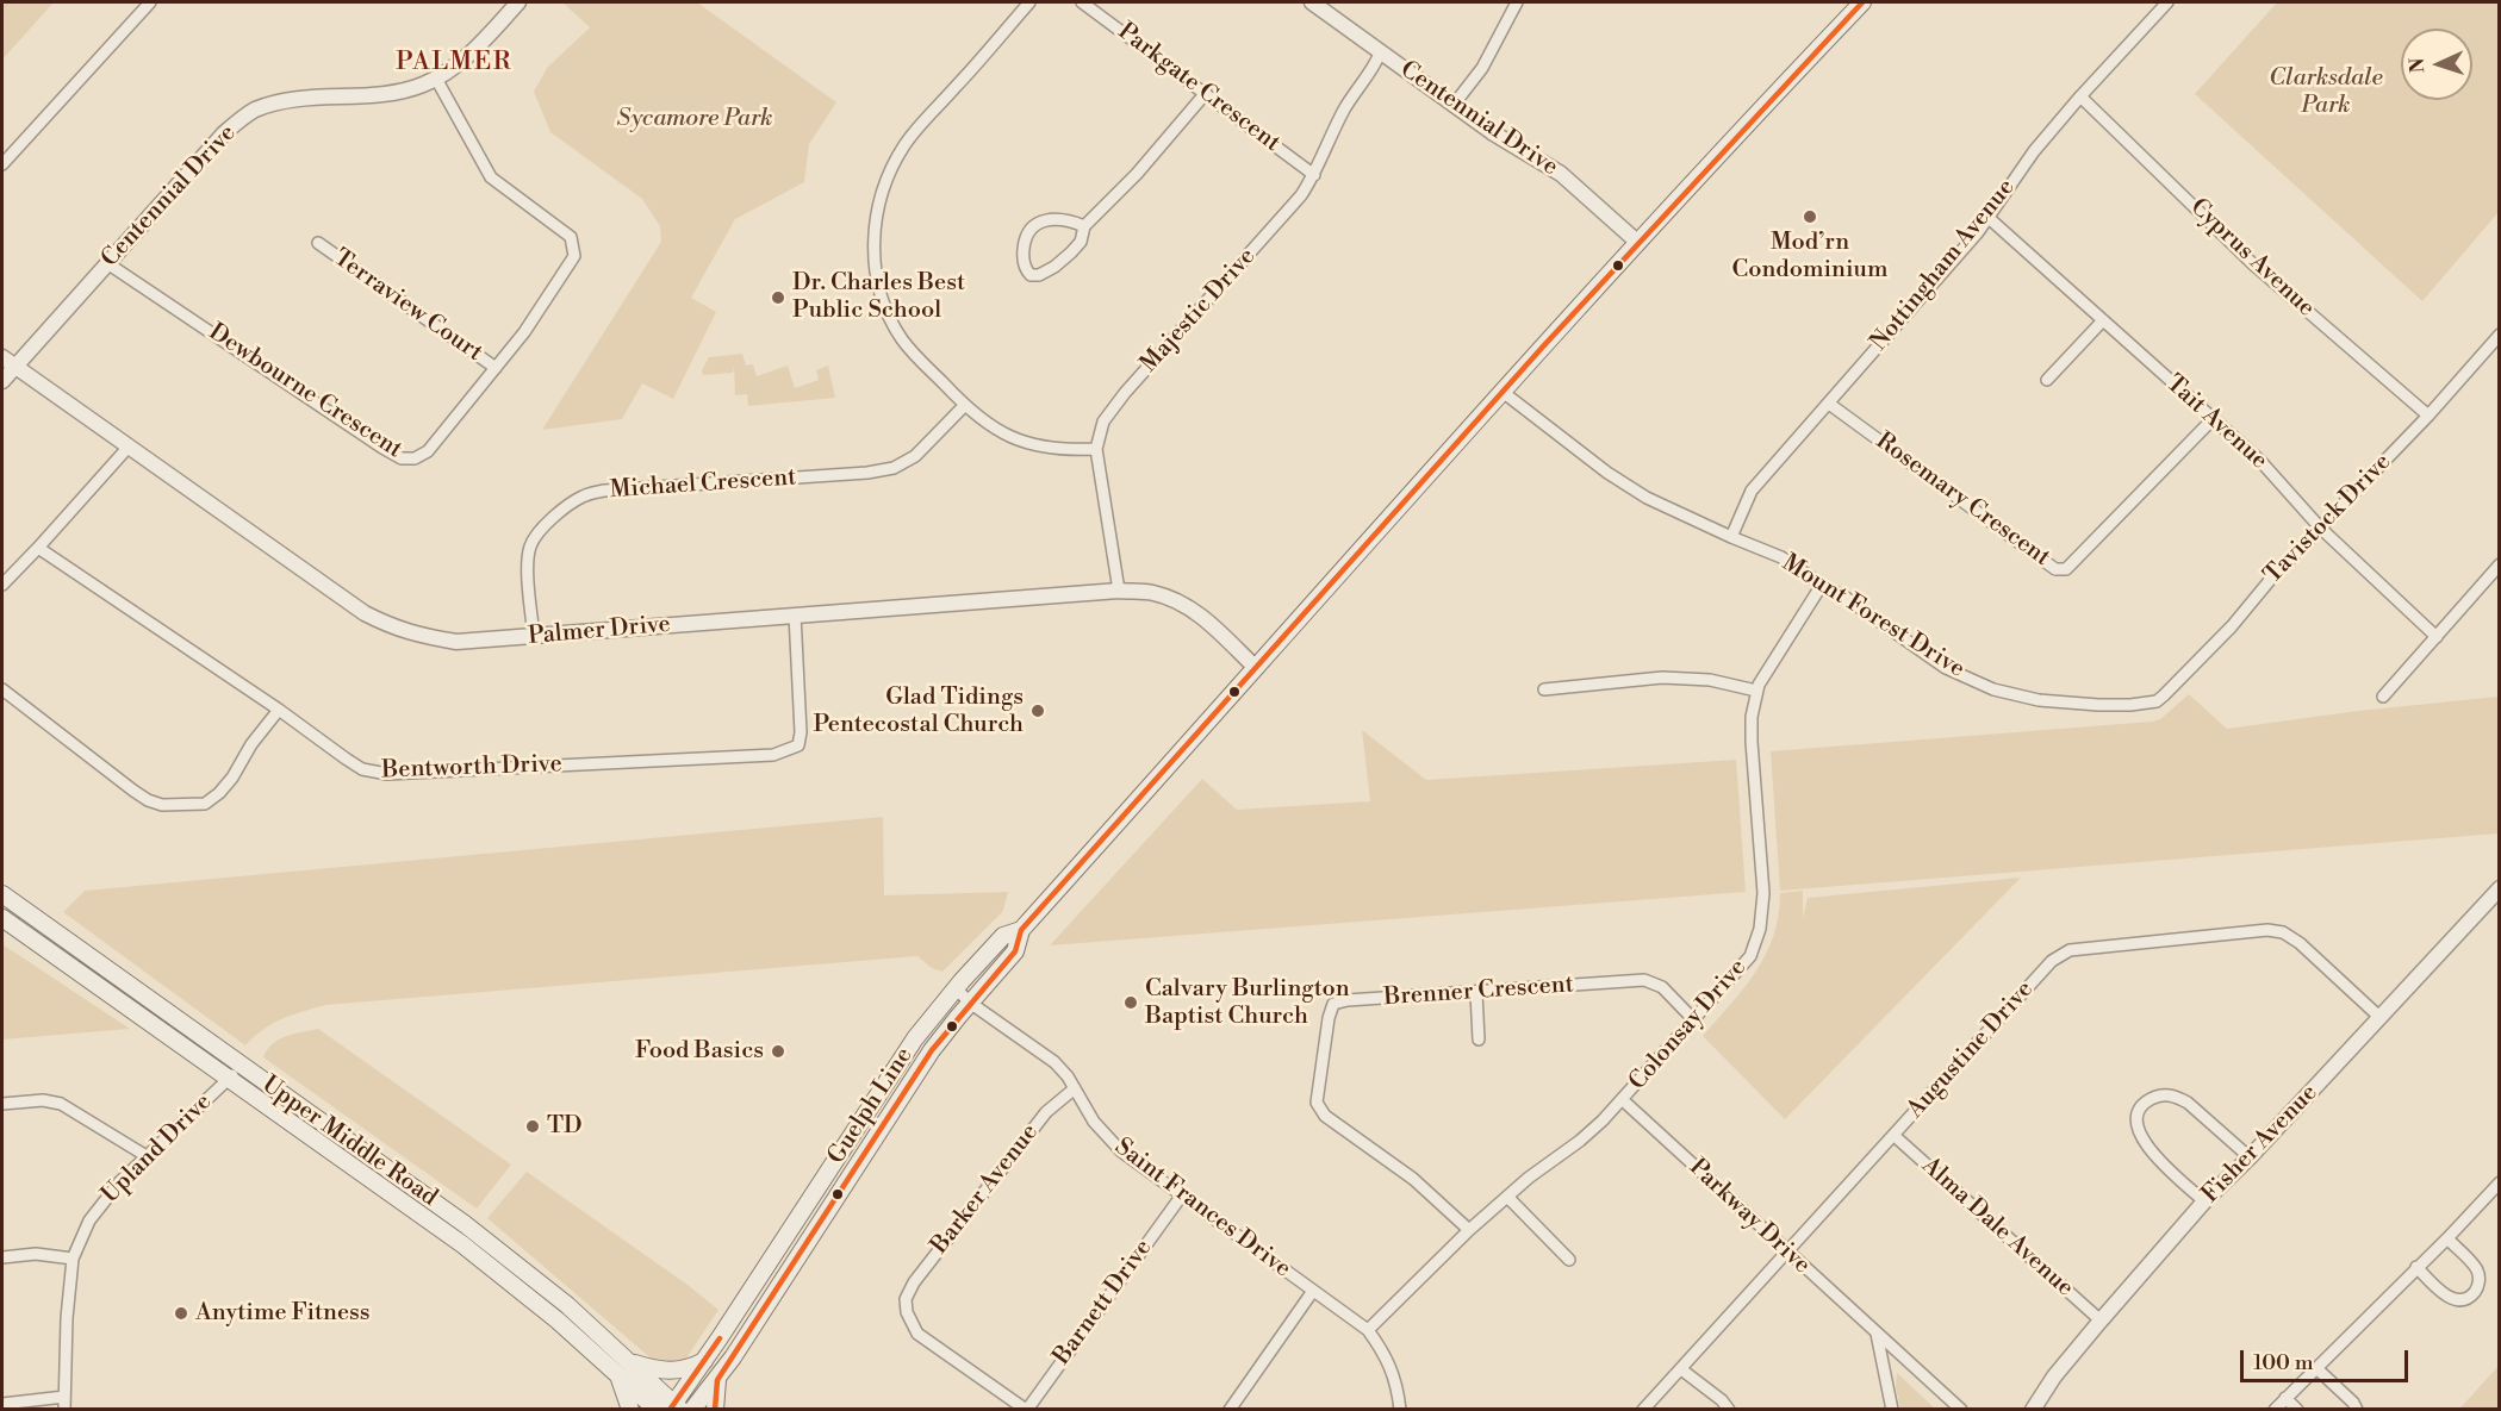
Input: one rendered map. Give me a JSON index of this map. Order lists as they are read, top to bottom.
{
  "streets": {
    "main road": ["Guelph Line", "Upper Middle Road"],
    "street": [
      "Parkgate Crescent",
      "Centennial Drive",
      "Cyprus Avenue",
      "Nottingham Avenue",
      "Terraview Court",
      "Majestic Drive",
      "Dewbourne Crescent",
      "Tait Avenue",
      "Michael Crescent",
      "Rosemary Crescent",
      "Tavistock Drive",
      "Mount Forest Drive",
      "Palmer Drive",
      "Bentworth Drive",
      "Brenner Crescent",
      "Colonsay Drive",
      "Augustine Drive",
      "Fisher Avenue",
      "Upland Drive",
      "Barker Avenue",
      "Saint Frances Drive",
      "Parkway Drive",
      "Alma Dale Avenue",
      "Barnett Drive"
    ]
  },
  "crossings": [
    ["Parkgate Crescent", "Majestic Drive"],
    ["Centennial Drive", "Majestic Drive"],
    ["Centennial Drive", "Dewbourne Crescent"],
    ["Centennial Drive", "Palmer Drive"],
    ["Centennial Drive", "Guelph Line"],
    ["Cyprus Avenue", "Nottingham Avenue"],
    ["Cyprus Avenue", "Tavistock Drive"],
    ["Nottingham Avenue", "Tait Avenue"],
    ["Nottingham Avenue", "Rosemary Crescent"],
    ["Nottingham Avenue", "Mount Forest Drive"],
    ["Terraview Court", "Dewbourne Crescent"],
    ["Majestic Drive", "Palmer Drive"],
    ["Tait Avenue", "Rosemary Crescent"],
    ["Tait Avenue", "Tavistock Drive"],
    ["Michael Crescent", "Palmer Drive"],
    ["Tavistock Drive", "Mount Forest Drive"],
    ["Mount Forest Drive", "Colonsay Drive"],
    ["Mount Forest Drive", "Guelph Line"],
    ["Palmer Drive", "Bentworth Drive"],
    ["Palmer Drive", "Guelph Line"],
    ["Brenner Crescent", "Colonsay Drive"],
    ["Colonsay Drive", "Saint Frances Drive"],
    ["Colonsay Drive", "Parkway Drive"],
    ["Augustine Drive", "Fisher Avenue"],
    ["Augustine Drive", "Parkway Drive"],
    ["Augustine Drive", "Alma Dale Avenue"],
    ["Guelph Line", "Upper Middle Road"],
    ["Guelph Line", "Saint Frances Drive"],
    ["Upper Middle Road", "Upland Drive"],
    ["Fisher Avenue", "Alma Dale Avenue"],
    ["Barker Avenue", "Saint Frances Drive"],
    ["Barker Avenue", "Barnett Drive"],
    ["Saint Frances Drive", "Barnett Drive"]
  ],
  "districts": ["PALMER"],
  "parks": ["Clarksdale Park", "Sycamore Park"],
  "places": [
    "Mod’rn Condominium",
    "Dr. Charles Best Public School",
    "Glad Tidings Pentecostal Church",
    "Calvary Burlington Baptist Church",
    "Food Basics",
    "TD",
    "Anytime Fitness"
  ],
  "scale_bar": "100 m",
  "north": "left"
}
